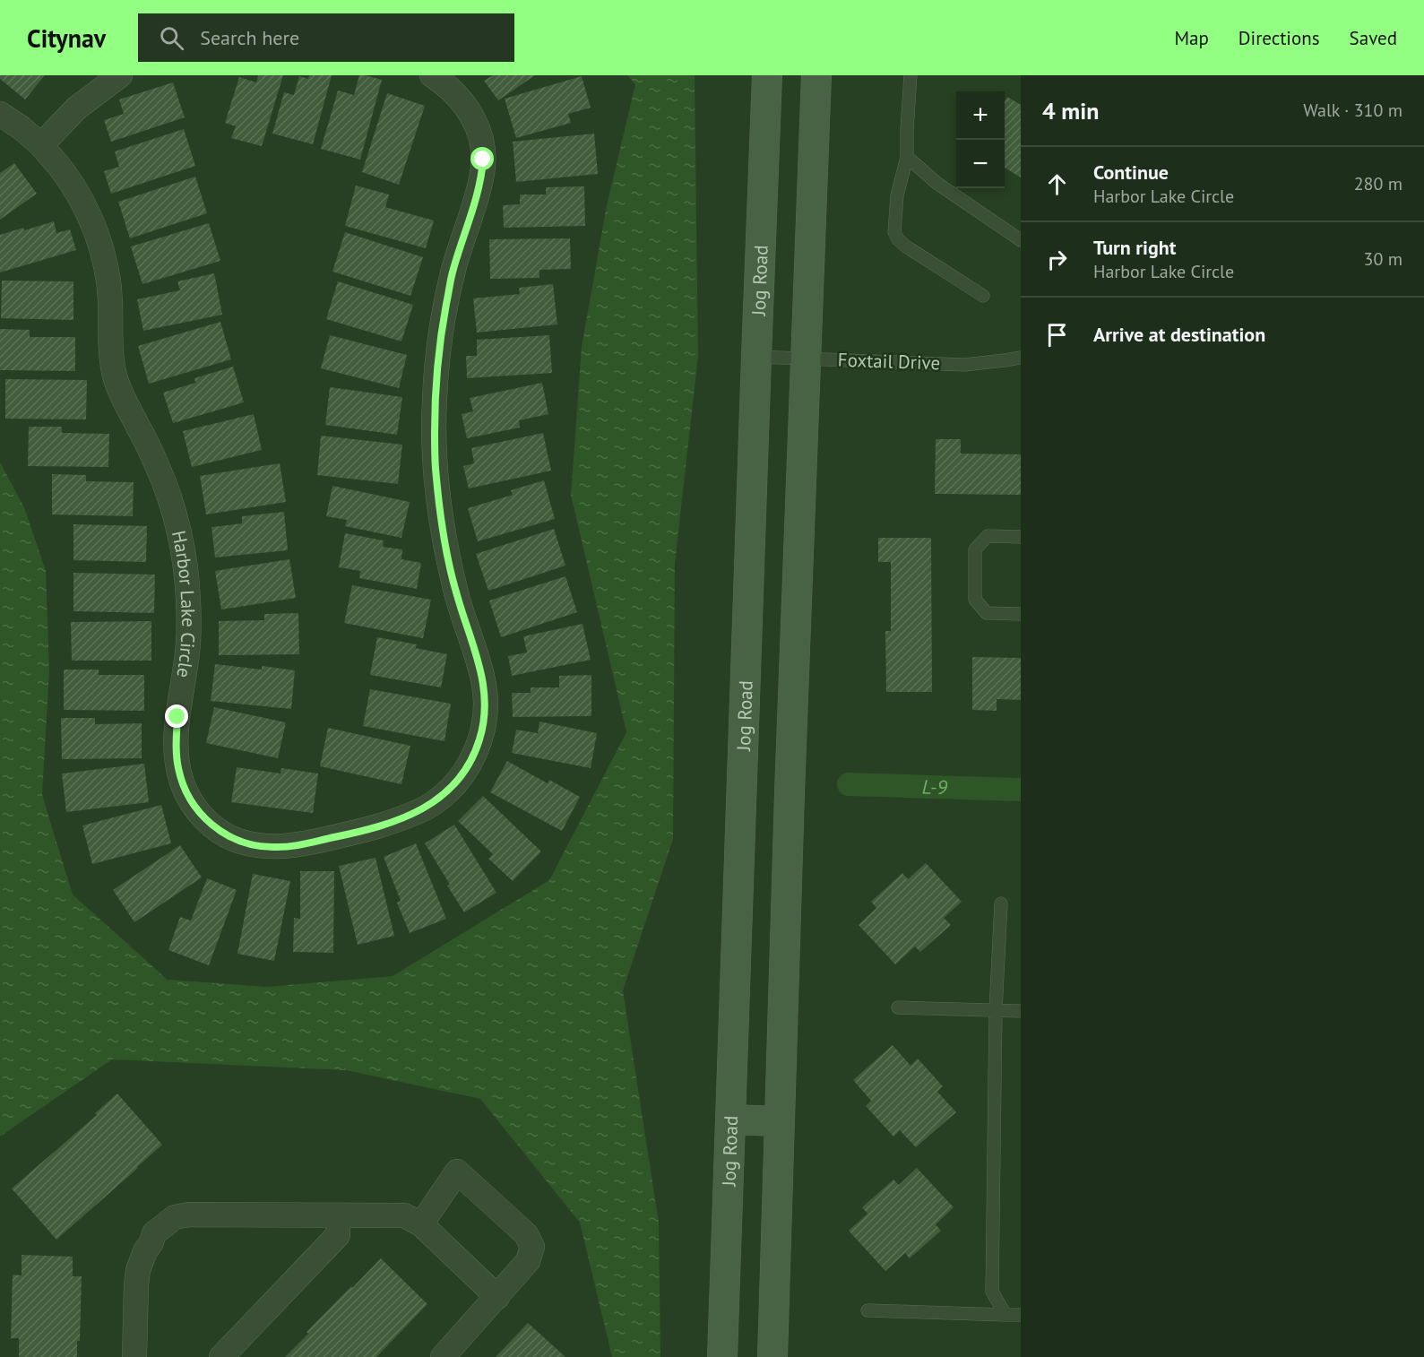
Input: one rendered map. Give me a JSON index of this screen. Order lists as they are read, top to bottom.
{
  "streets": {
    "main road": ["Jog Road"],
    "street": ["Harbor Lake Circle"],
    "lane": ["Foxtail Drive"]
  },
  "crossings": [
    ["Jog Road", "Foxtail Drive"]
  ],
  "water": ["L-9"],
  "page": {
    "header": "Citynav",
    "search": "Search here",
    "nav": ["Map", "Directions", "Saved"],
    "heading": ["4 min", "Walk · 310 m"],
    "map_buttons": ["+", "−"],
    "list": [
      ["Continue", "Harbor Lake Circle", "280 m"],
      ["Turn right", "Harbor Lake Circle", "30 m"],
      "Arrive at destination"
    ]
  }
}
